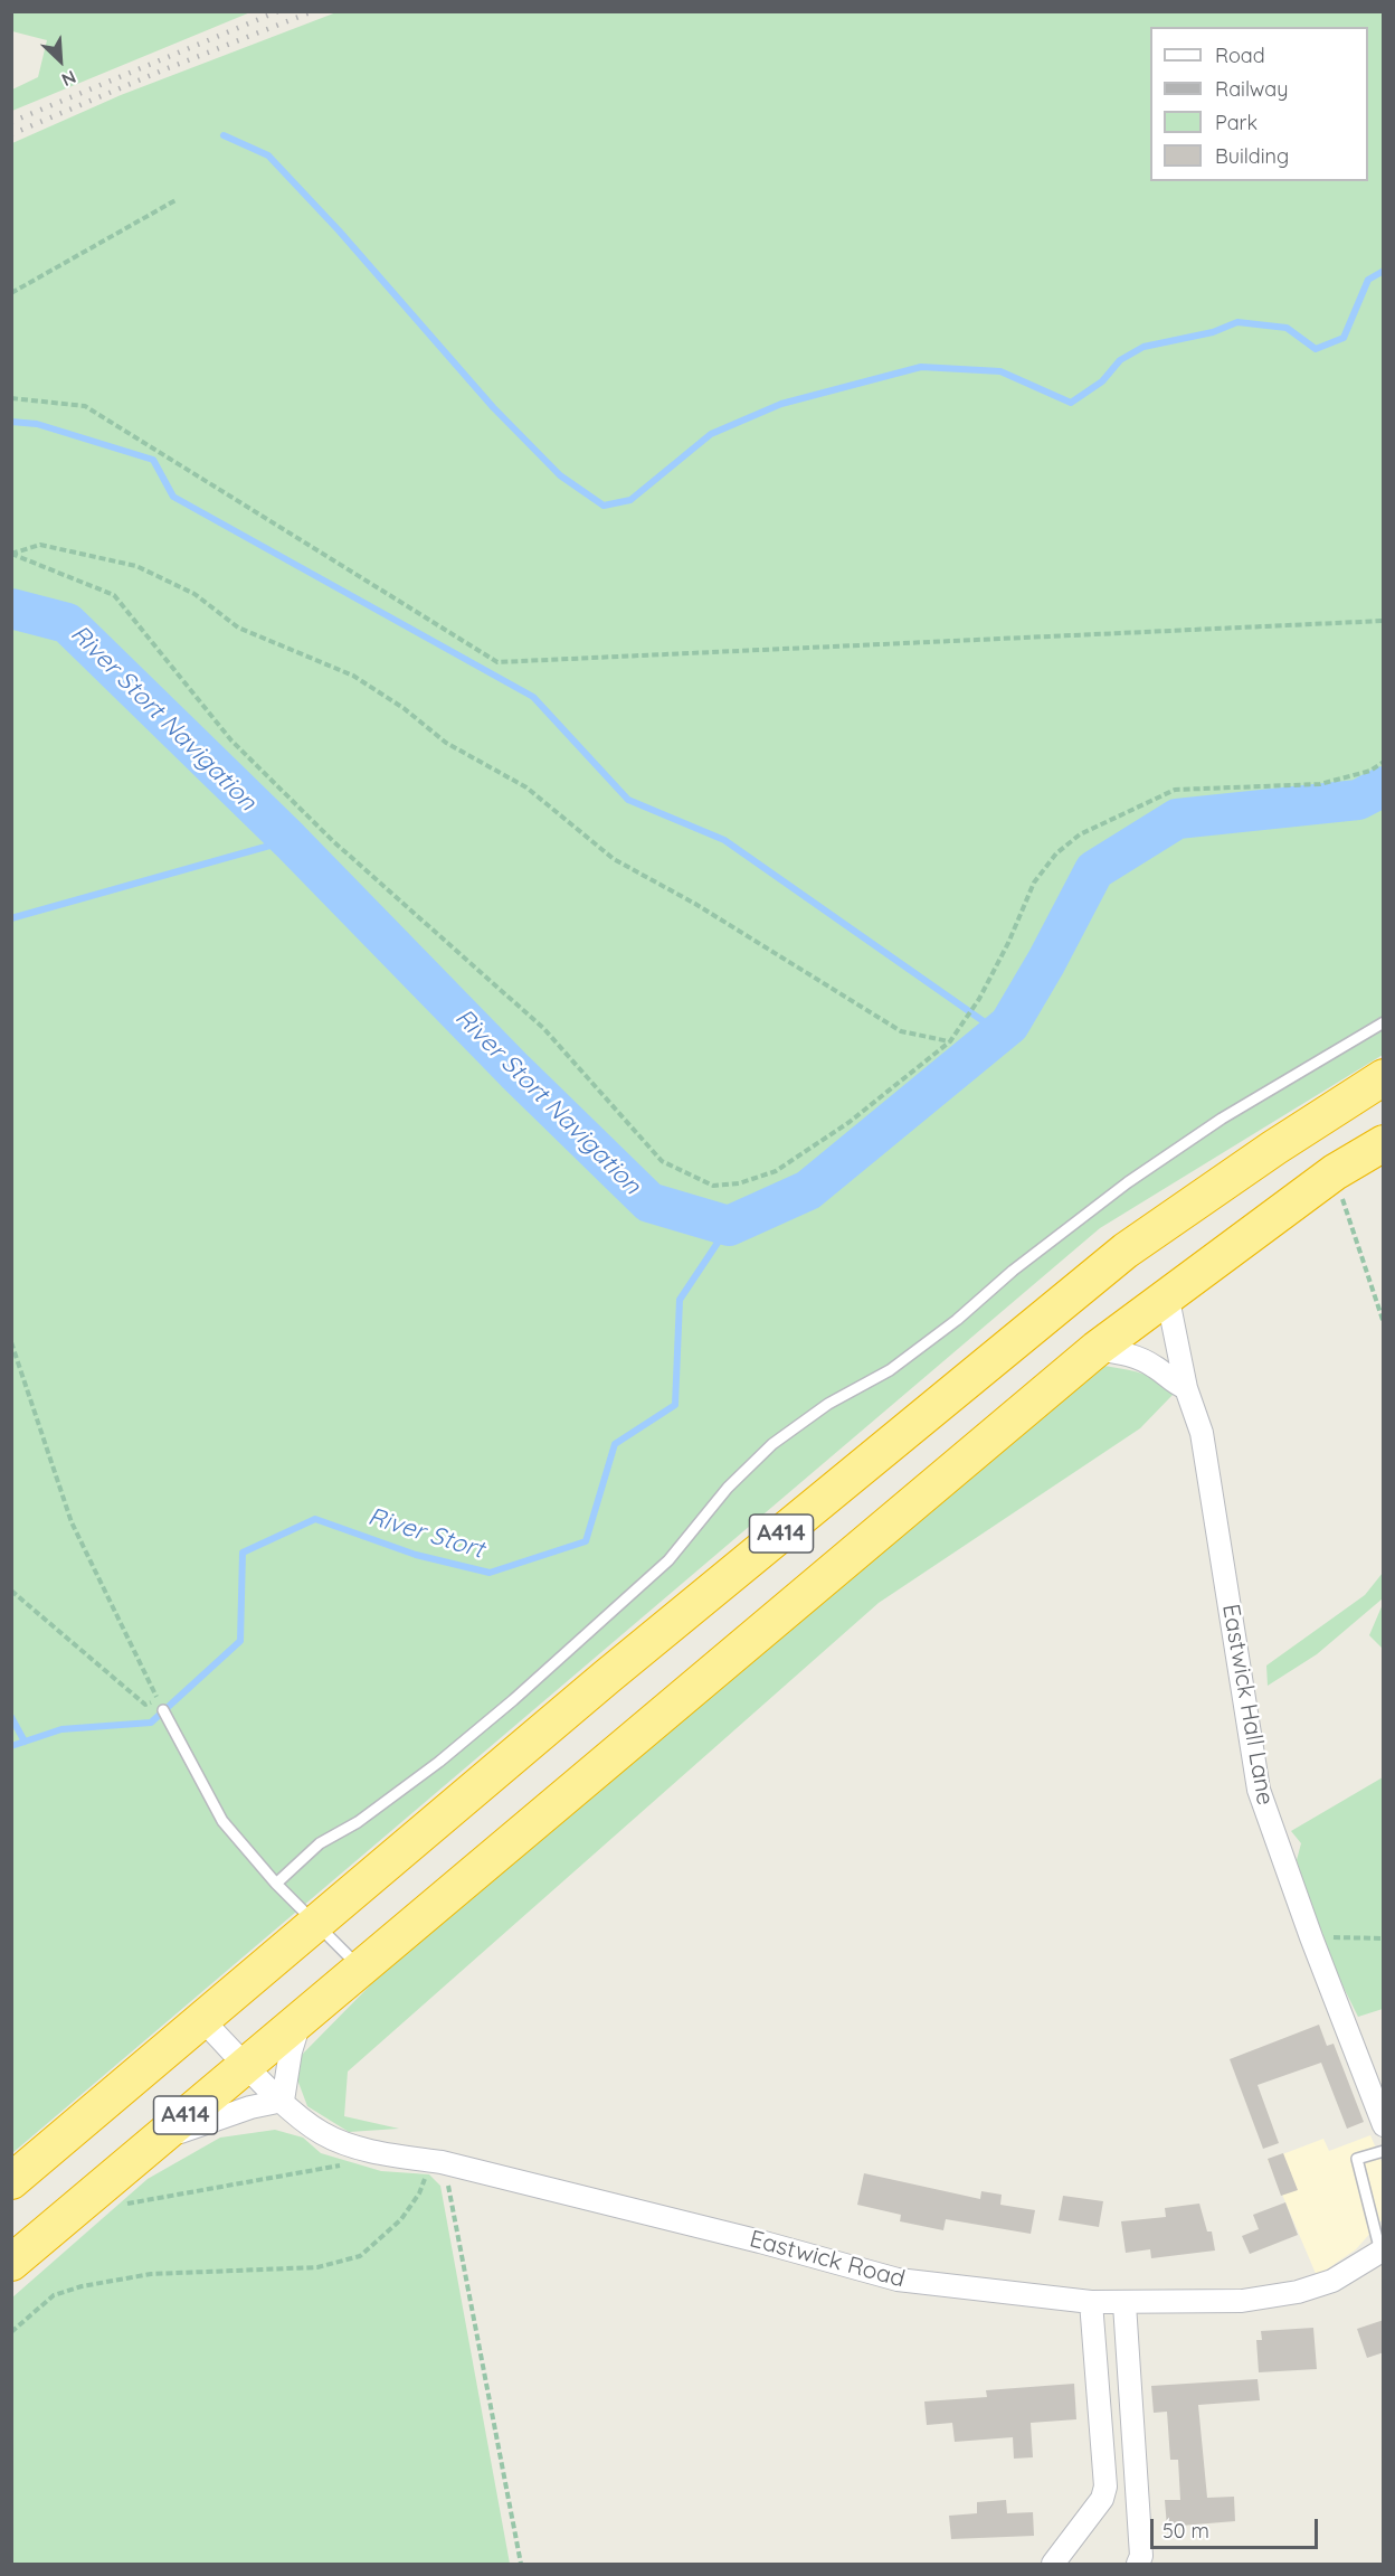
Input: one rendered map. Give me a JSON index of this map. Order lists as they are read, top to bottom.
{
  "streets": {
    "highway": ["A414"],
    "street": ["Eastwick Hall Lane", "Eastwick Road"]
  },
  "crossings": [
    ["A414", "Eastwick Hall Lane"],
    ["A414", "Eastwick Road"]
  ],
  "water": ["River Stort Navigation", "River Stort"],
  "legend": [
    "Road",
    "Railway",
    "Park",
    "Building"
  ],
  "scale_bar": "50 m",
  "north": "bottom right"
}
